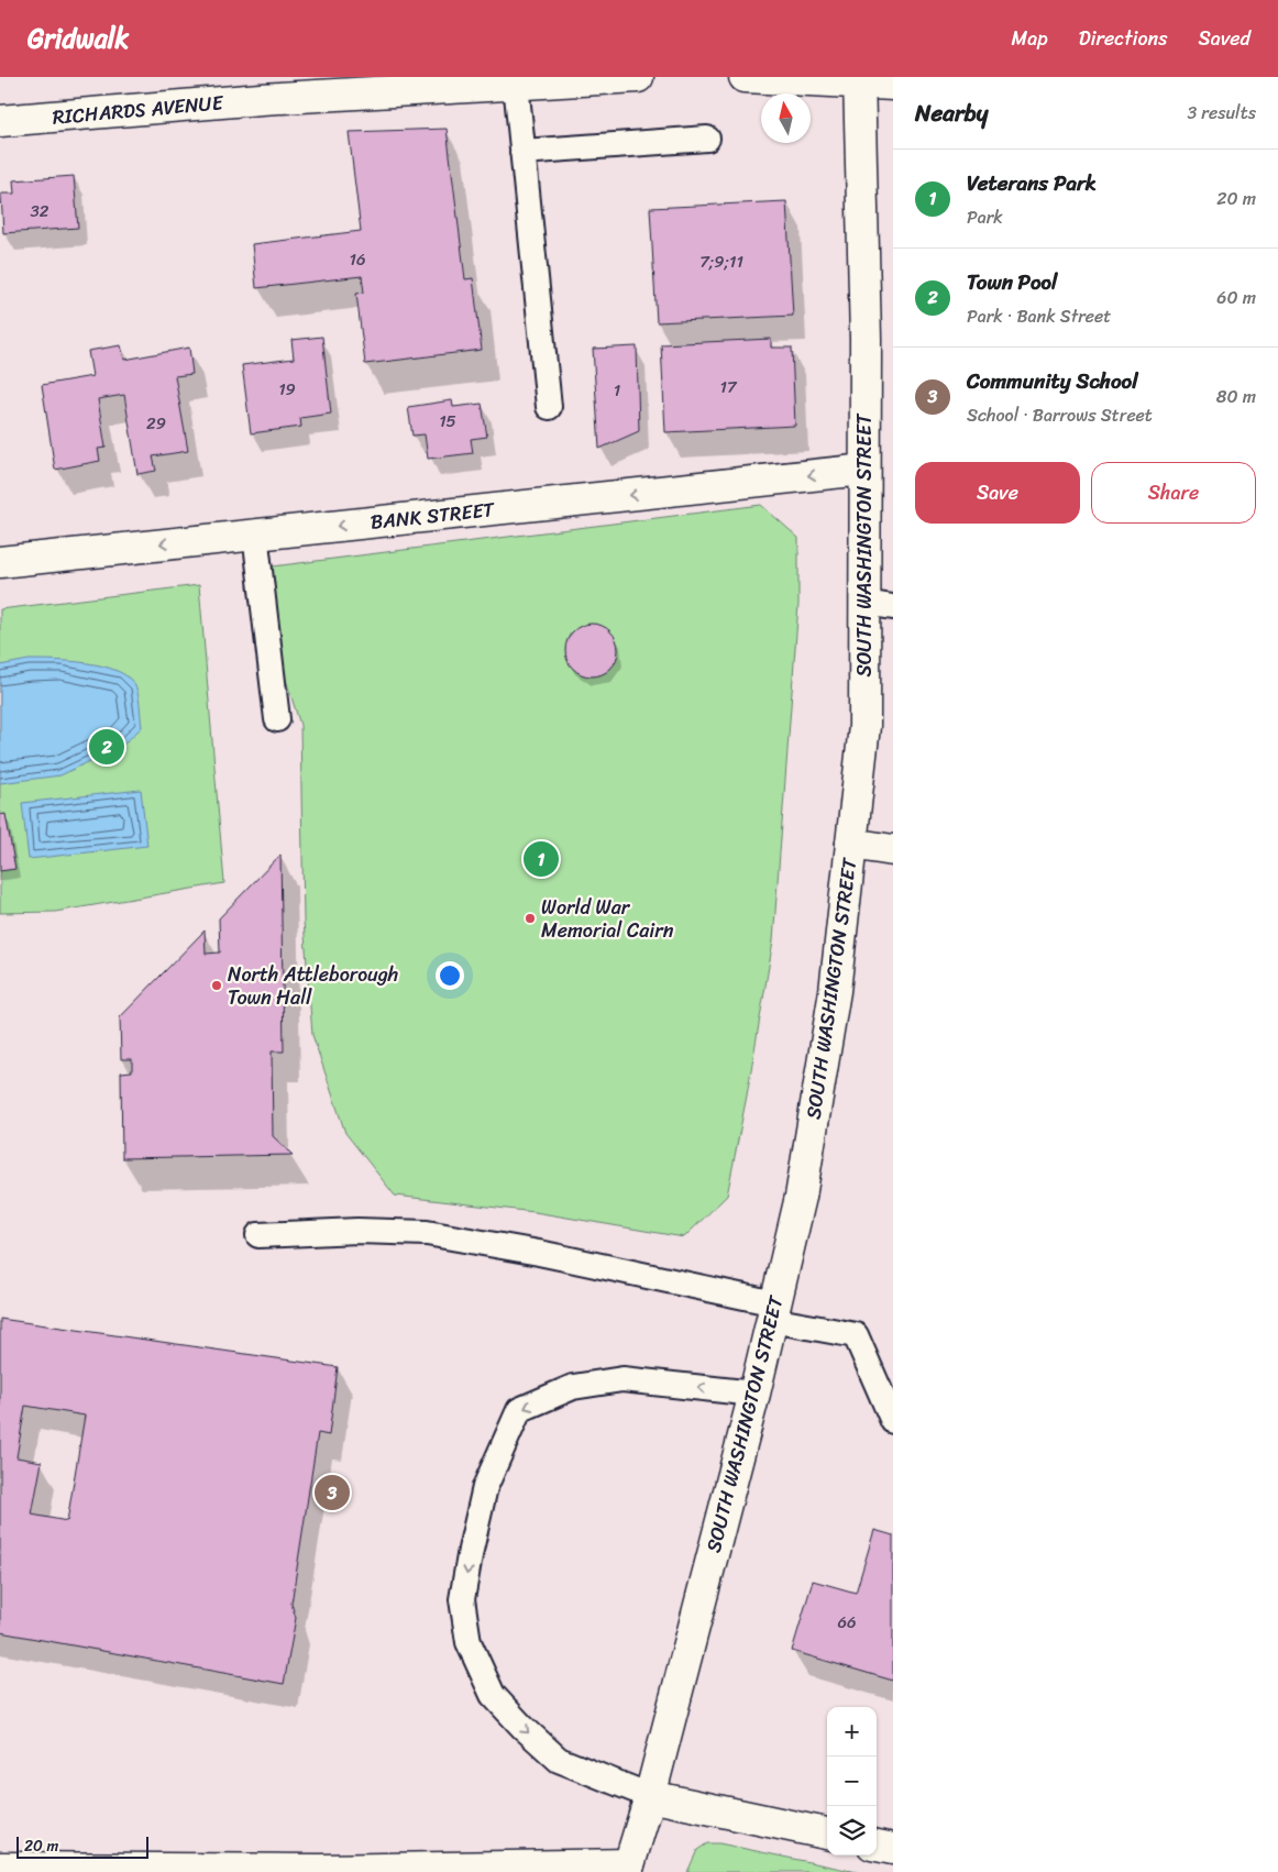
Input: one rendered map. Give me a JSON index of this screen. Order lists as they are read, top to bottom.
{
  "streets": {
    "street": ["RICHARDS AVENUE", "BANK STREET", "SOUTH WASHINGTON STREET"]
  },
  "crossings": [
    ["BANK STREET", "SOUTH WASHINGTON STREET"]
  ],
  "one_way": ["BANK STREET"],
  "places": ["World War Memorial Cairn", "North Attleborough Town Hall"],
  "house_numbers": [
    "32",
    "16",
    "7;9;11",
    "17",
    "19",
    "1",
    "15",
    "29",
    "66"
  ],
  "scale_bar": "20 m",
  "north": "top",
  "page": {
    "header": "Gridwalk",
    "nav": ["Map", "Directions", "Saved"],
    "heading": ["Nearby", "3 results"],
    "list": [
      {
        "mark": "1",
        "name": "Veterans Park",
        "note": "Park",
        "value": "20 m"
      },
      {
        "mark": "2",
        "name": "Town Pool",
        "note": "Park · Bank Street",
        "value": "60 m"
      },
      {
        "mark": "3",
        "name": "Community School",
        "note": "School · Barrows Street",
        "value": "80 m"
      }
    ],
    "buttons": ["Save", "Share"],
    "pins": ["2", "1", "3"],
    "map_buttons": ["+", "−"],
    "scale": "20 m"
  }
}
